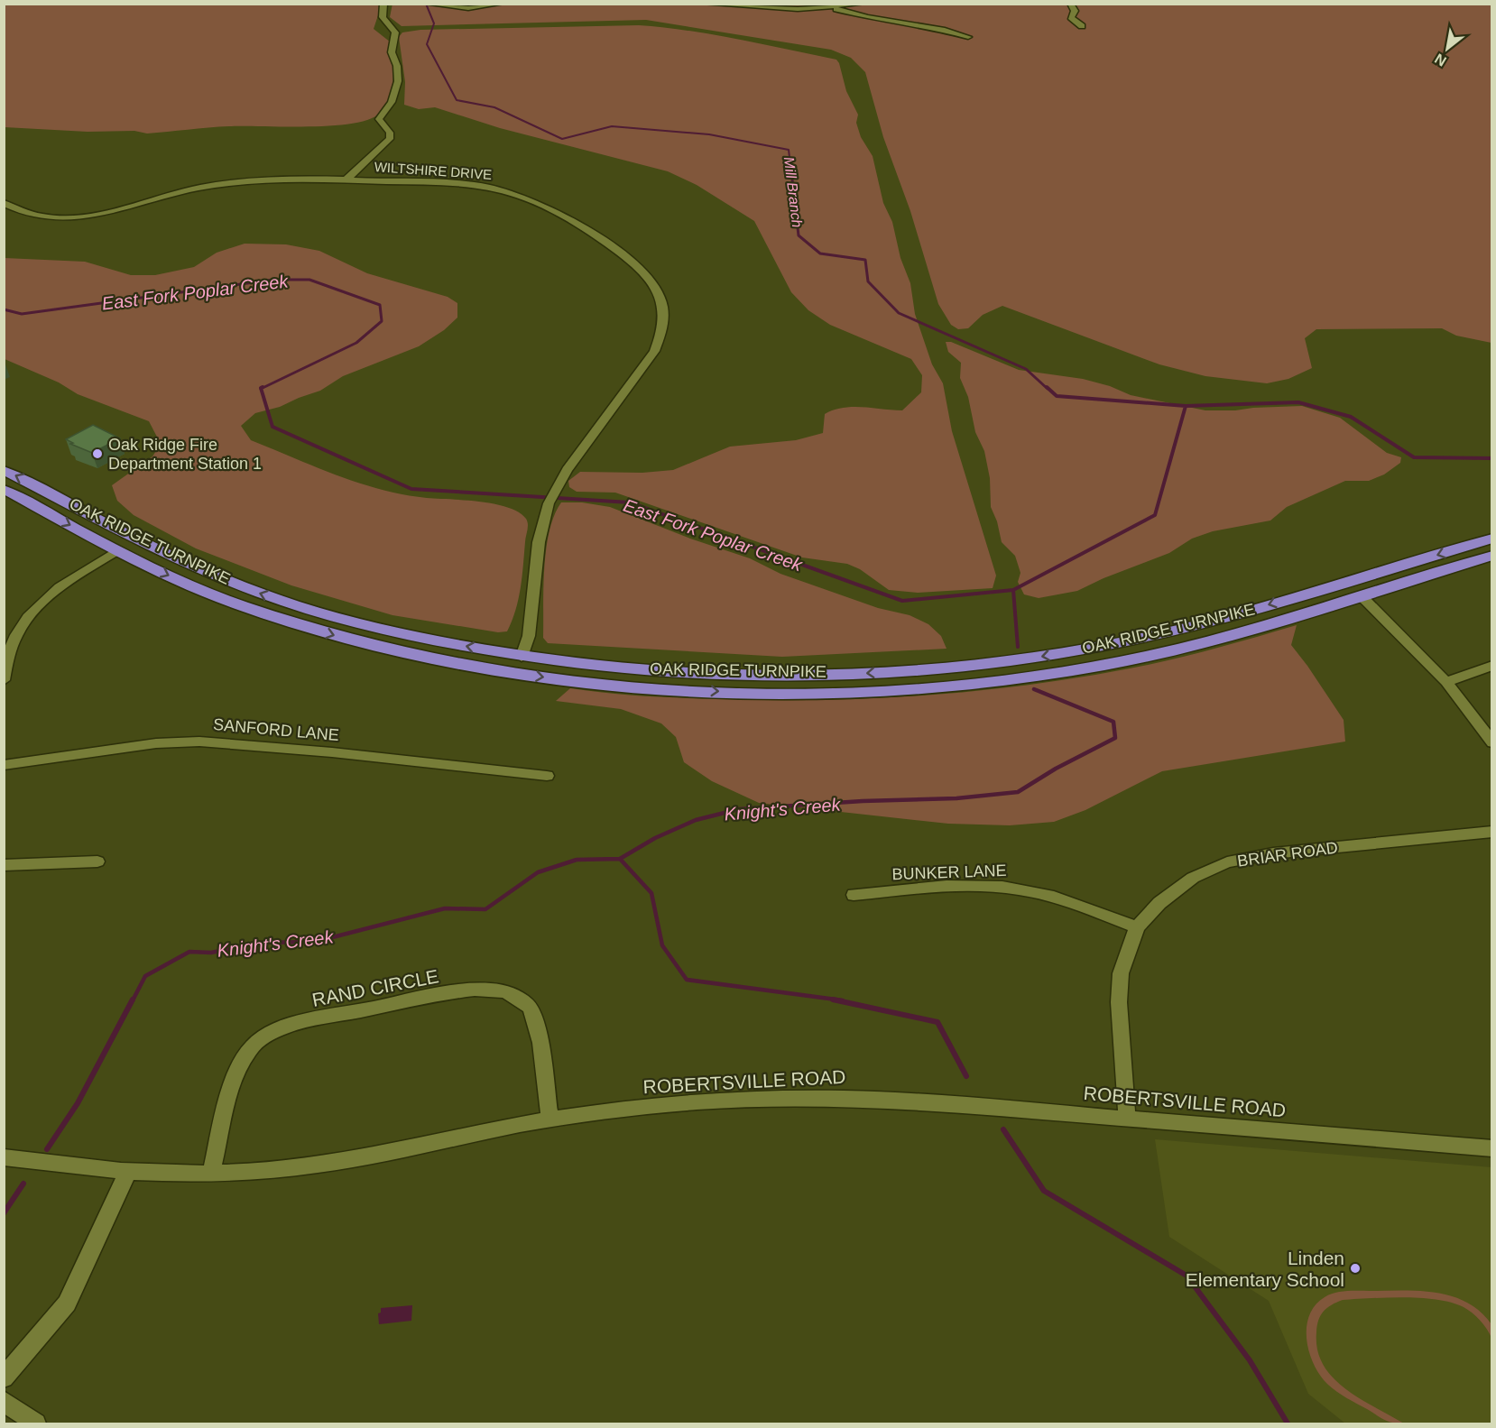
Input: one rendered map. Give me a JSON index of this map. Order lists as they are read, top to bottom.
{
  "streets": {
    "highway": ["OAK RIDGE TURNPIKE"],
    "street": [
      "WILTSHIRE DRIVE",
      "SANFORD LANE",
      "BRIAR ROAD",
      "BUNKER LANE",
      "RAND CIRCLE",
      "ROBERTSVILLE ROAD"
    ]
  },
  "crossings": [
    ["WILTSHIRE DRIVE", "OAK RIDGE TURNPIKE"],
    ["BRIAR ROAD", "BUNKER LANE"],
    ["BRIAR ROAD", "ROBERTSVILLE ROAD"],
    ["RAND CIRCLE", "ROBERTSVILLE ROAD"]
  ],
  "water": ["Mill Branch", "East Fork Poplar Creek", "Knight's Creek"],
  "places": ["Oak Ridge Fire Department Station 1", "Linden Elementary School"],
  "north": "bottom left"
}
